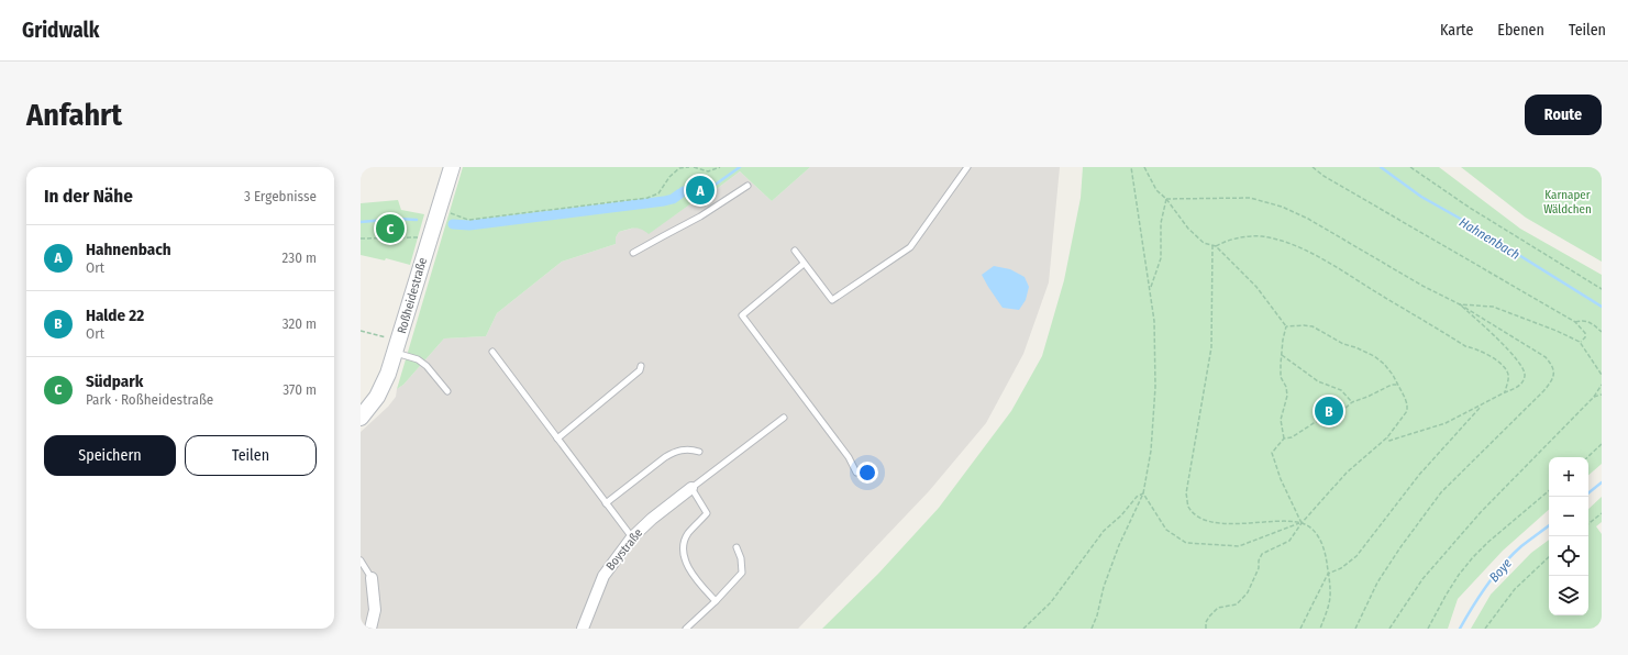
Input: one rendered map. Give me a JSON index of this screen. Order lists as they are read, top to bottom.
{
  "streets": {
    "street": ["Roßheidestraße", "Boystraße"]
  },
  "water": ["Hahnenbach", "Boye"],
  "parks": ["Karnaper Wäldchen"],
  "page": {
    "header": "Gridwalk",
    "nav": ["Karte", "Ebenen", "Teilen"],
    "buttons": [
      "Route",
      ["Speichern", "Teilen"]
    ],
    "title": "Anfahrt",
    "heading": ["In der Nähe", "3 Ergebnisse"],
    "pins": ["A", "C", "B"],
    "list": [
      {
        "mark": "A",
        "name": "Hahnenbach",
        "note": "Ort",
        "value": "230 m"
      },
      {
        "mark": "B",
        "name": "Halde 22",
        "note": "Ort",
        "value": "320 m"
      },
      {
        "mark": "C",
        "name": "Südpark",
        "note": "Park · Roßheidestraße",
        "value": "370 m"
      }
    ],
    "map_buttons": ["+", "−"]
  }
}
